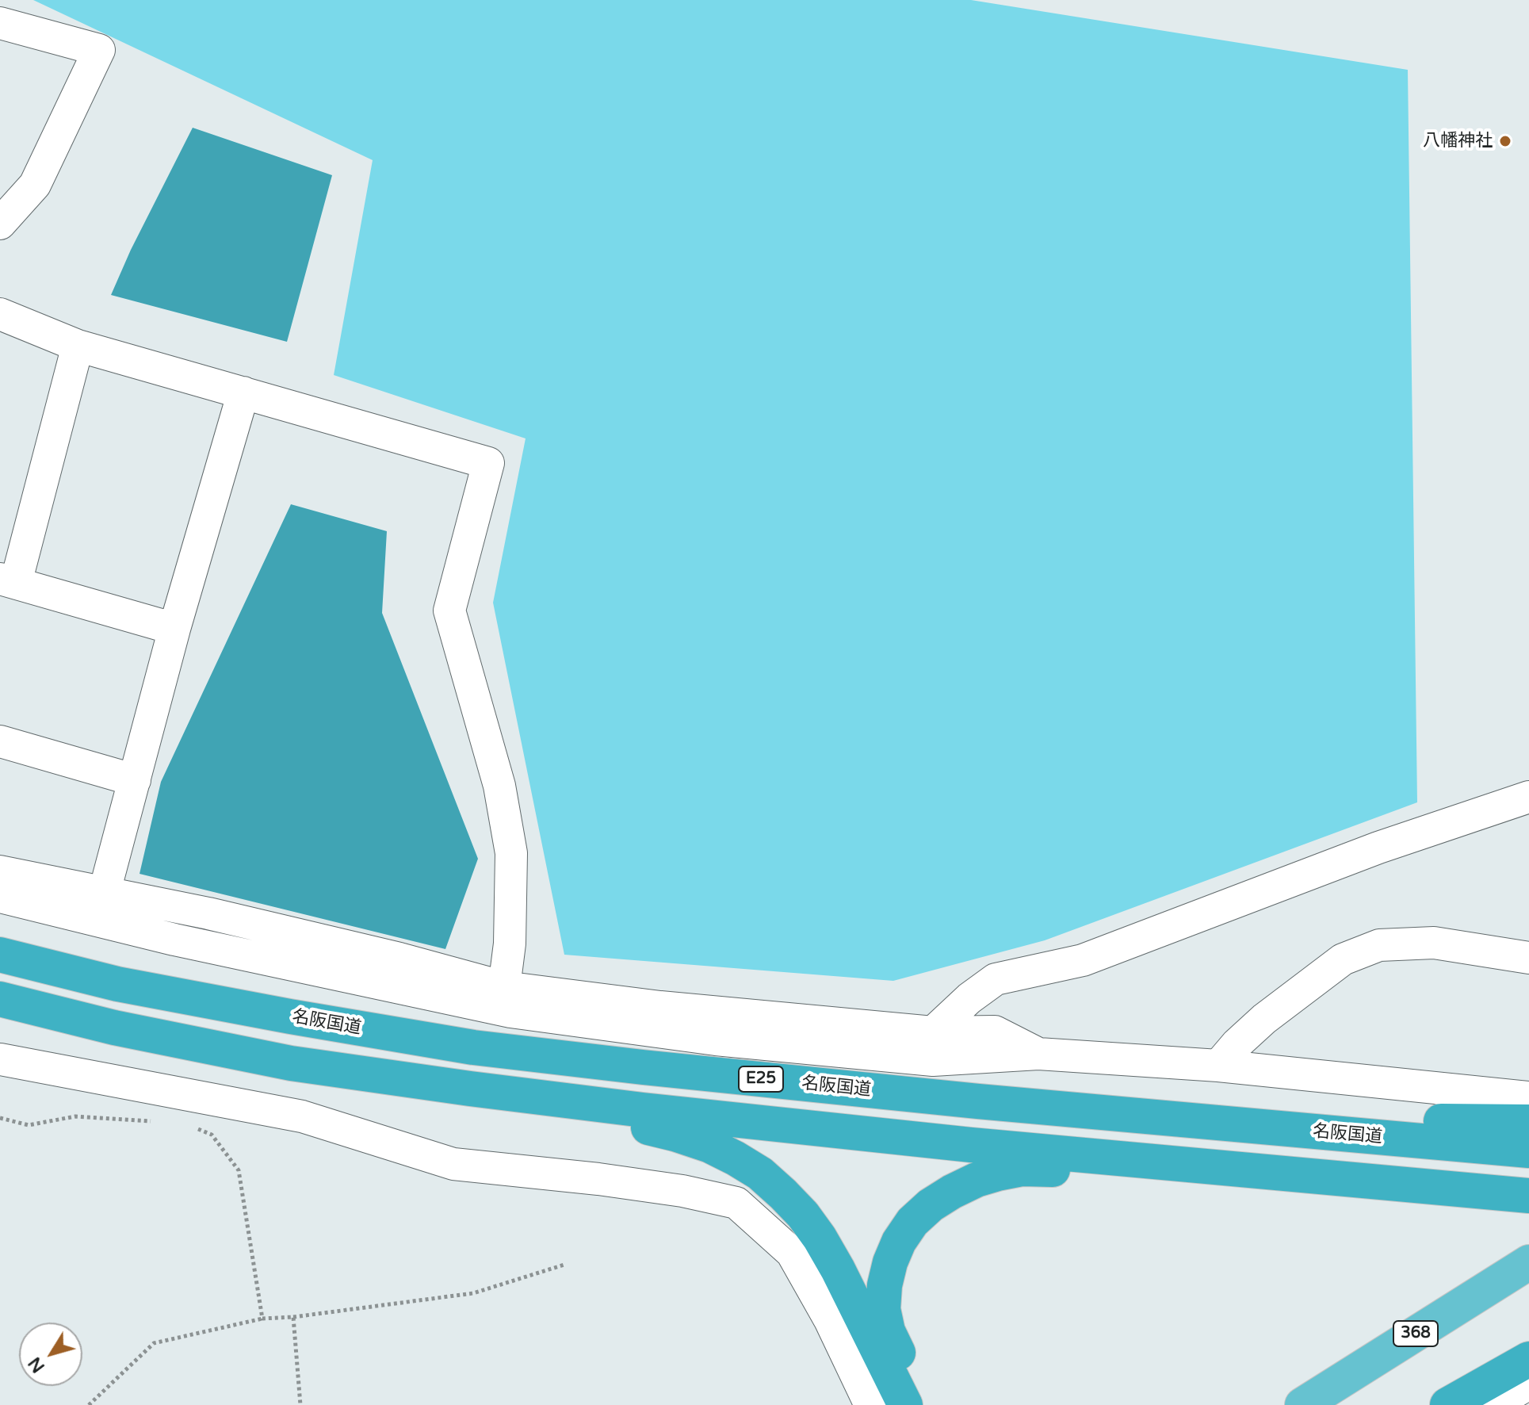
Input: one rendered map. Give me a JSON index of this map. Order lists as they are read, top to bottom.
{
  "streets": {
    "highway": ["名阪国道", "E25", "368"]
  },
  "places": ["八幡神社"],
  "north": "bottom left"
}
